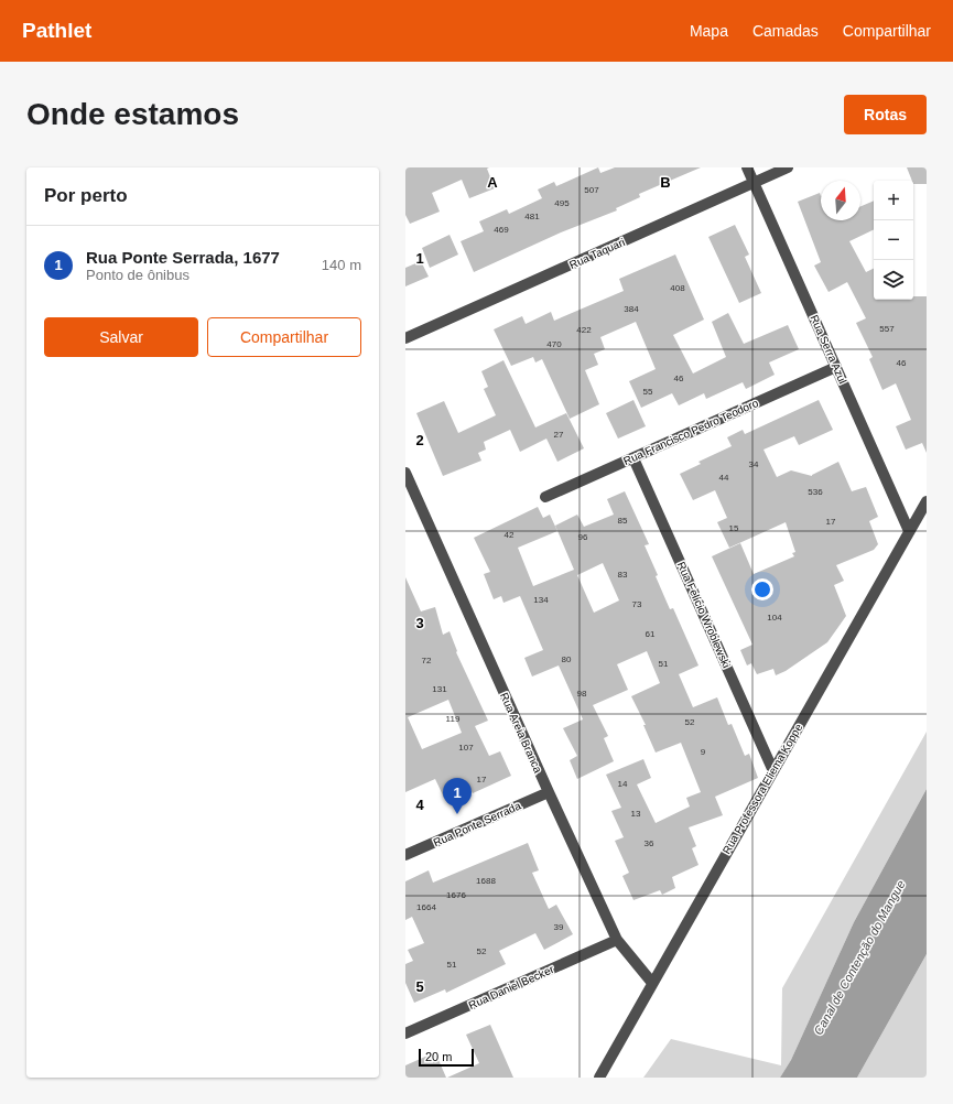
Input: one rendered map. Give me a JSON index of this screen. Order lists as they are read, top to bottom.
{
  "streets": {
    "street": [
      "Rua Taquari",
      "Rua Serra Azul",
      "Rua Francisco Pedro Teodoro",
      "Rua Felício Wroblewski",
      "Rua Areia Branca",
      "Rua Professora Eliema Koppe",
      "Rua Ponte Serrada",
      "Rua Daniel Becker"
    ]
  },
  "crossings": [
    ["Rua Taquari", "Rua Serra Azul"],
    ["Rua Serra Azul", "Rua Francisco Pedro Teodoro"],
    ["Rua Serra Azul", "Rua Professora Eliema Koppe"],
    ["Rua Francisco Pedro Teodoro", "Rua Felício Wroblewski"],
    ["Rua Felício Wroblewski", "Rua Professora Eliema Koppe"],
    ["Rua Areia Branca", "Rua Professora Eliema Koppe"],
    ["Rua Areia Branca", "Rua Ponte Serrada"],
    ["Rua Areia Branca", "Rua Daniel Becker"]
  ],
  "water": ["Canal de Contenção do Mangue"],
  "house_numbers": [
    "507",
    "495",
    "481",
    "469",
    "408",
    "384",
    "557",
    "422",
    "470",
    "46",
    "46",
    "55",
    "27",
    "34",
    "44",
    "536",
    "85",
    "17",
    "15",
    "42",
    "96",
    "83",
    "134",
    "73",
    "104",
    "61",
    "80",
    "72",
    "51",
    "131",
    "98",
    "119",
    "52",
    "107",
    "9",
    "17",
    "14",
    "13",
    "36",
    "1688",
    "1676",
    "1664",
    "39",
    "52",
    "51"
  ],
  "scale_bar": "20 m",
  "north": "top",
  "page": {
    "header": "Pathlet",
    "nav": ["Mapa", "Camadas", "Compartilhar"],
    "buttons": [
      "Rotas",
      ["Salvar", "Compartilhar"]
    ],
    "title": "Onde estamos",
    "heading": "Por perto",
    "map_buttons": ["+", "−"],
    "list": [
      {
        "mark": "1",
        "name": "Rua Ponte Serrada, 1677",
        "note": "Ponto de ônibus",
        "value": "140 m"
      }
    ],
    "pins": "1",
    "scale": "20 m"
  },
  "grid": {
    "columns": ["A", "B"],
    "rows": [
      "1",
      "2",
      "3",
      "4",
      "5"
    ]
  }
}
